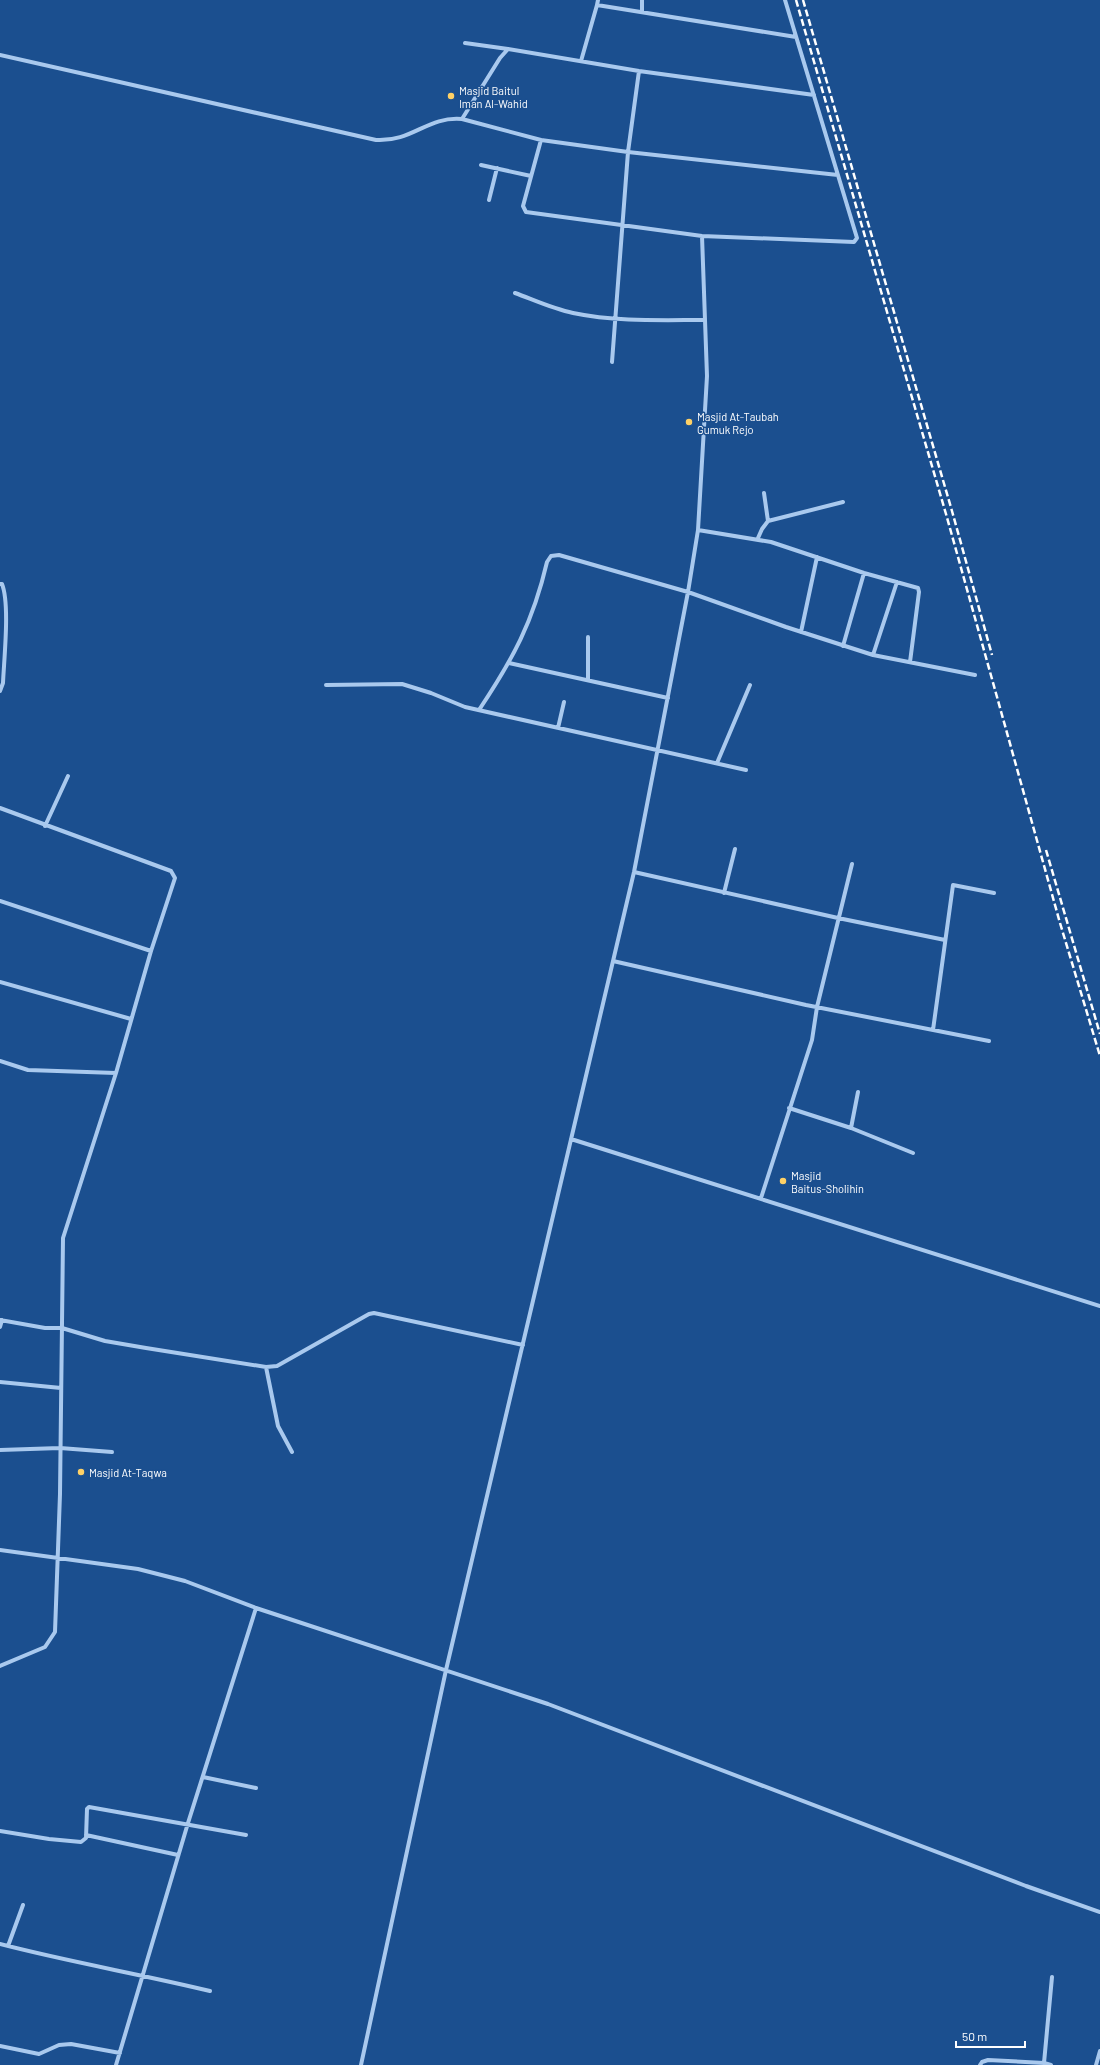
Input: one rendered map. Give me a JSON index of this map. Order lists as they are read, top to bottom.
{
  "places": [
    "Masjid Baitul Iman Al-Wahid",
    "Masjid At-Taubah Gumuk Rejo",
    "Masjid Baitus-Sholihin",
    "Masjid At-Taqwa"
  ],
  "scale_bar": "50 m"
}
